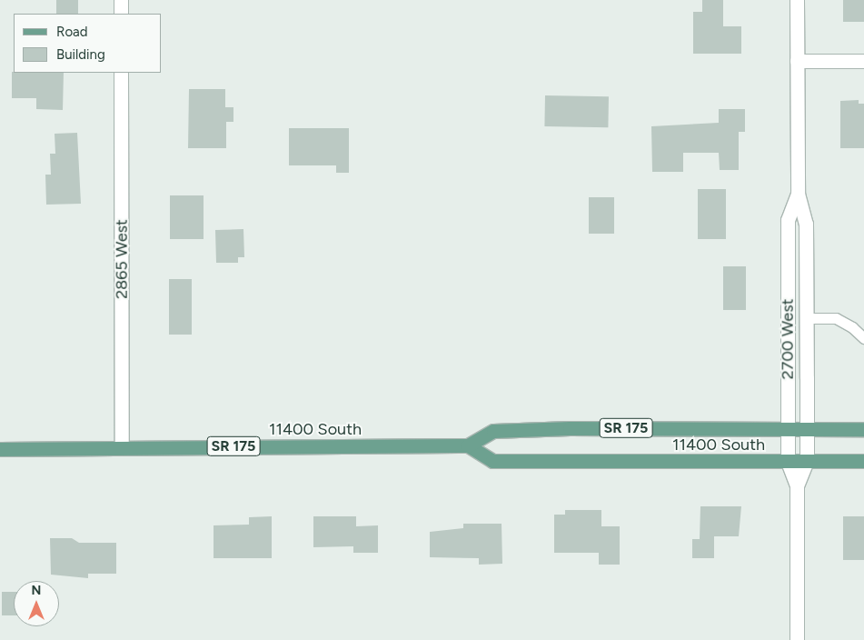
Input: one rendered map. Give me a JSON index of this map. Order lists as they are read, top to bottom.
{
  "streets": {
    "main road": [
      "2865 West",
      "2700 West",
      "SR 175",
      "11400 South"
    ]
  },
  "crossings": [
    ["2865 West", "11400 South"],
    ["2700 West", "11400 South"]
  ],
  "legend": ["Road", "Building"],
  "north": "top"
}
